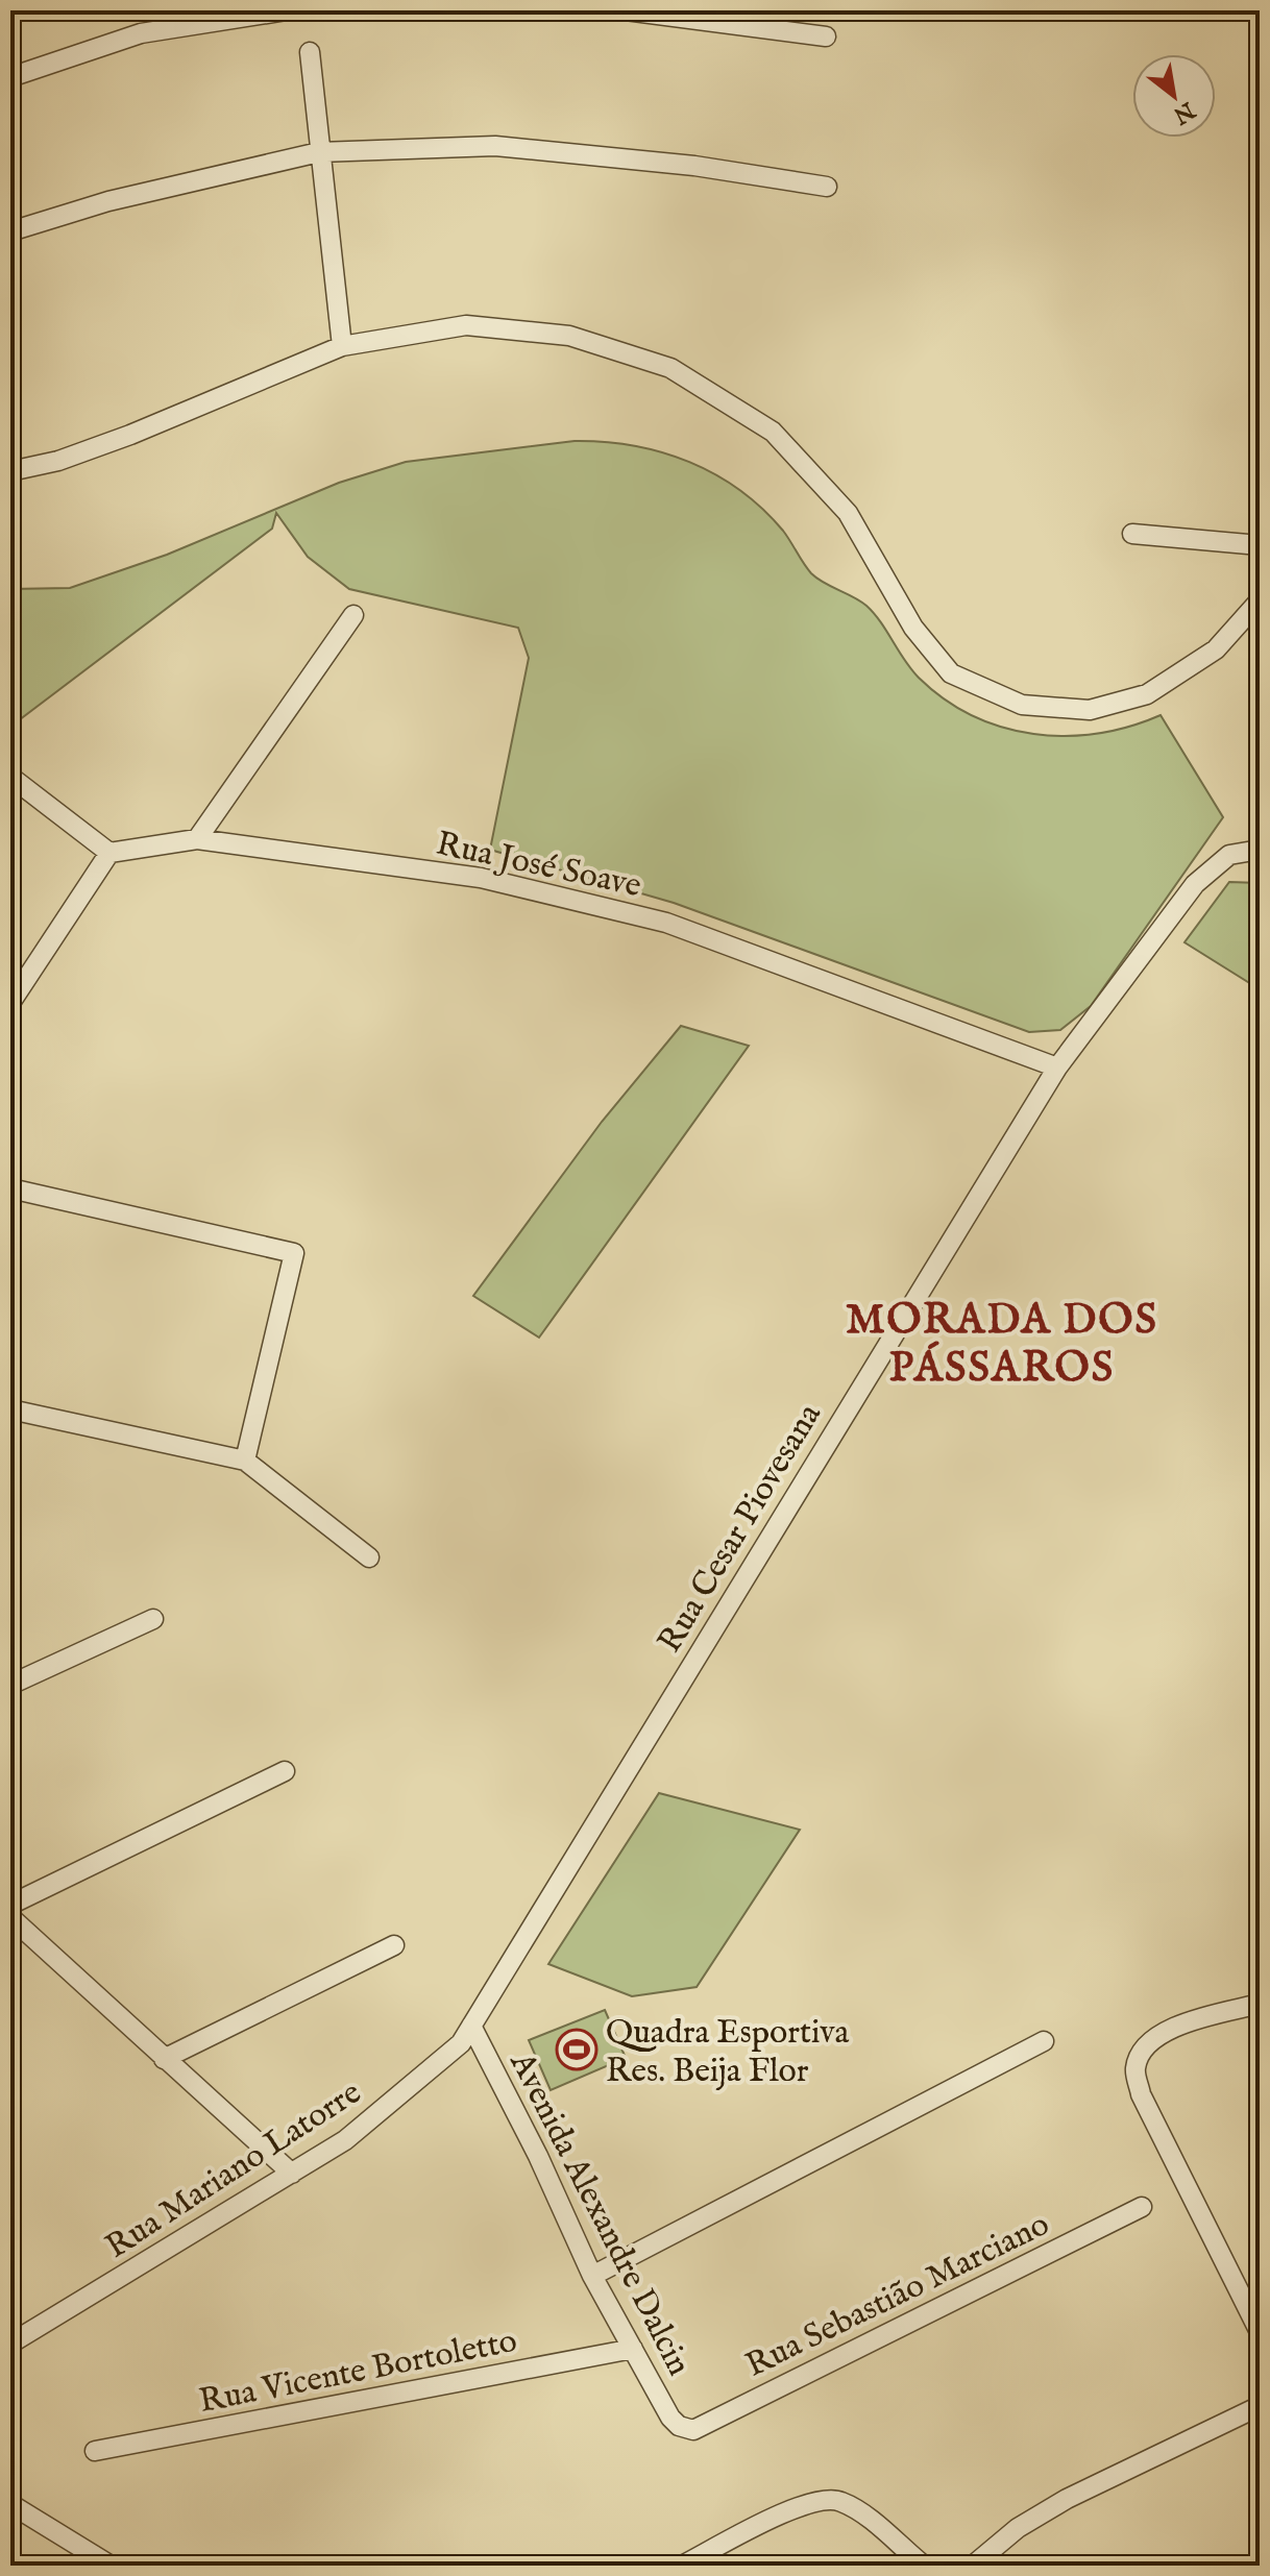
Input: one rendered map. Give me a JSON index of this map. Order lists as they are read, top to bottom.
{
  "streets": {
    "street": [
      "Rua José Soave",
      "Rua Cesar Piovesana",
      "Rua Mariano Latorre",
      "Avenida Alexandre Dalcin",
      "Rua Sebastião Marciano",
      "Rua Vicente Bortoletto"
    ]
  },
  "crossings": [
    ["Rua José Soave", "Rua Cesar Piovesana"],
    ["Rua Cesar Piovesana", "Rua Mariano Latorre"],
    ["Rua Cesar Piovesana", "Avenida Alexandre Dalcin"],
    ["Rua Mariano Latorre", "Avenida Alexandre Dalcin"],
    ["Avenida Alexandre Dalcin", "Rua Sebastião Marciano"],
    ["Avenida Alexandre Dalcin", "Rua Vicente Bortoletto"]
  ],
  "districts": ["MORADA DOS PÁSSAROS"],
  "places": {
    "sports": ["Quadra Esportiva Res. Beija Flor"]
  },
  "north": "bottom right"
}
